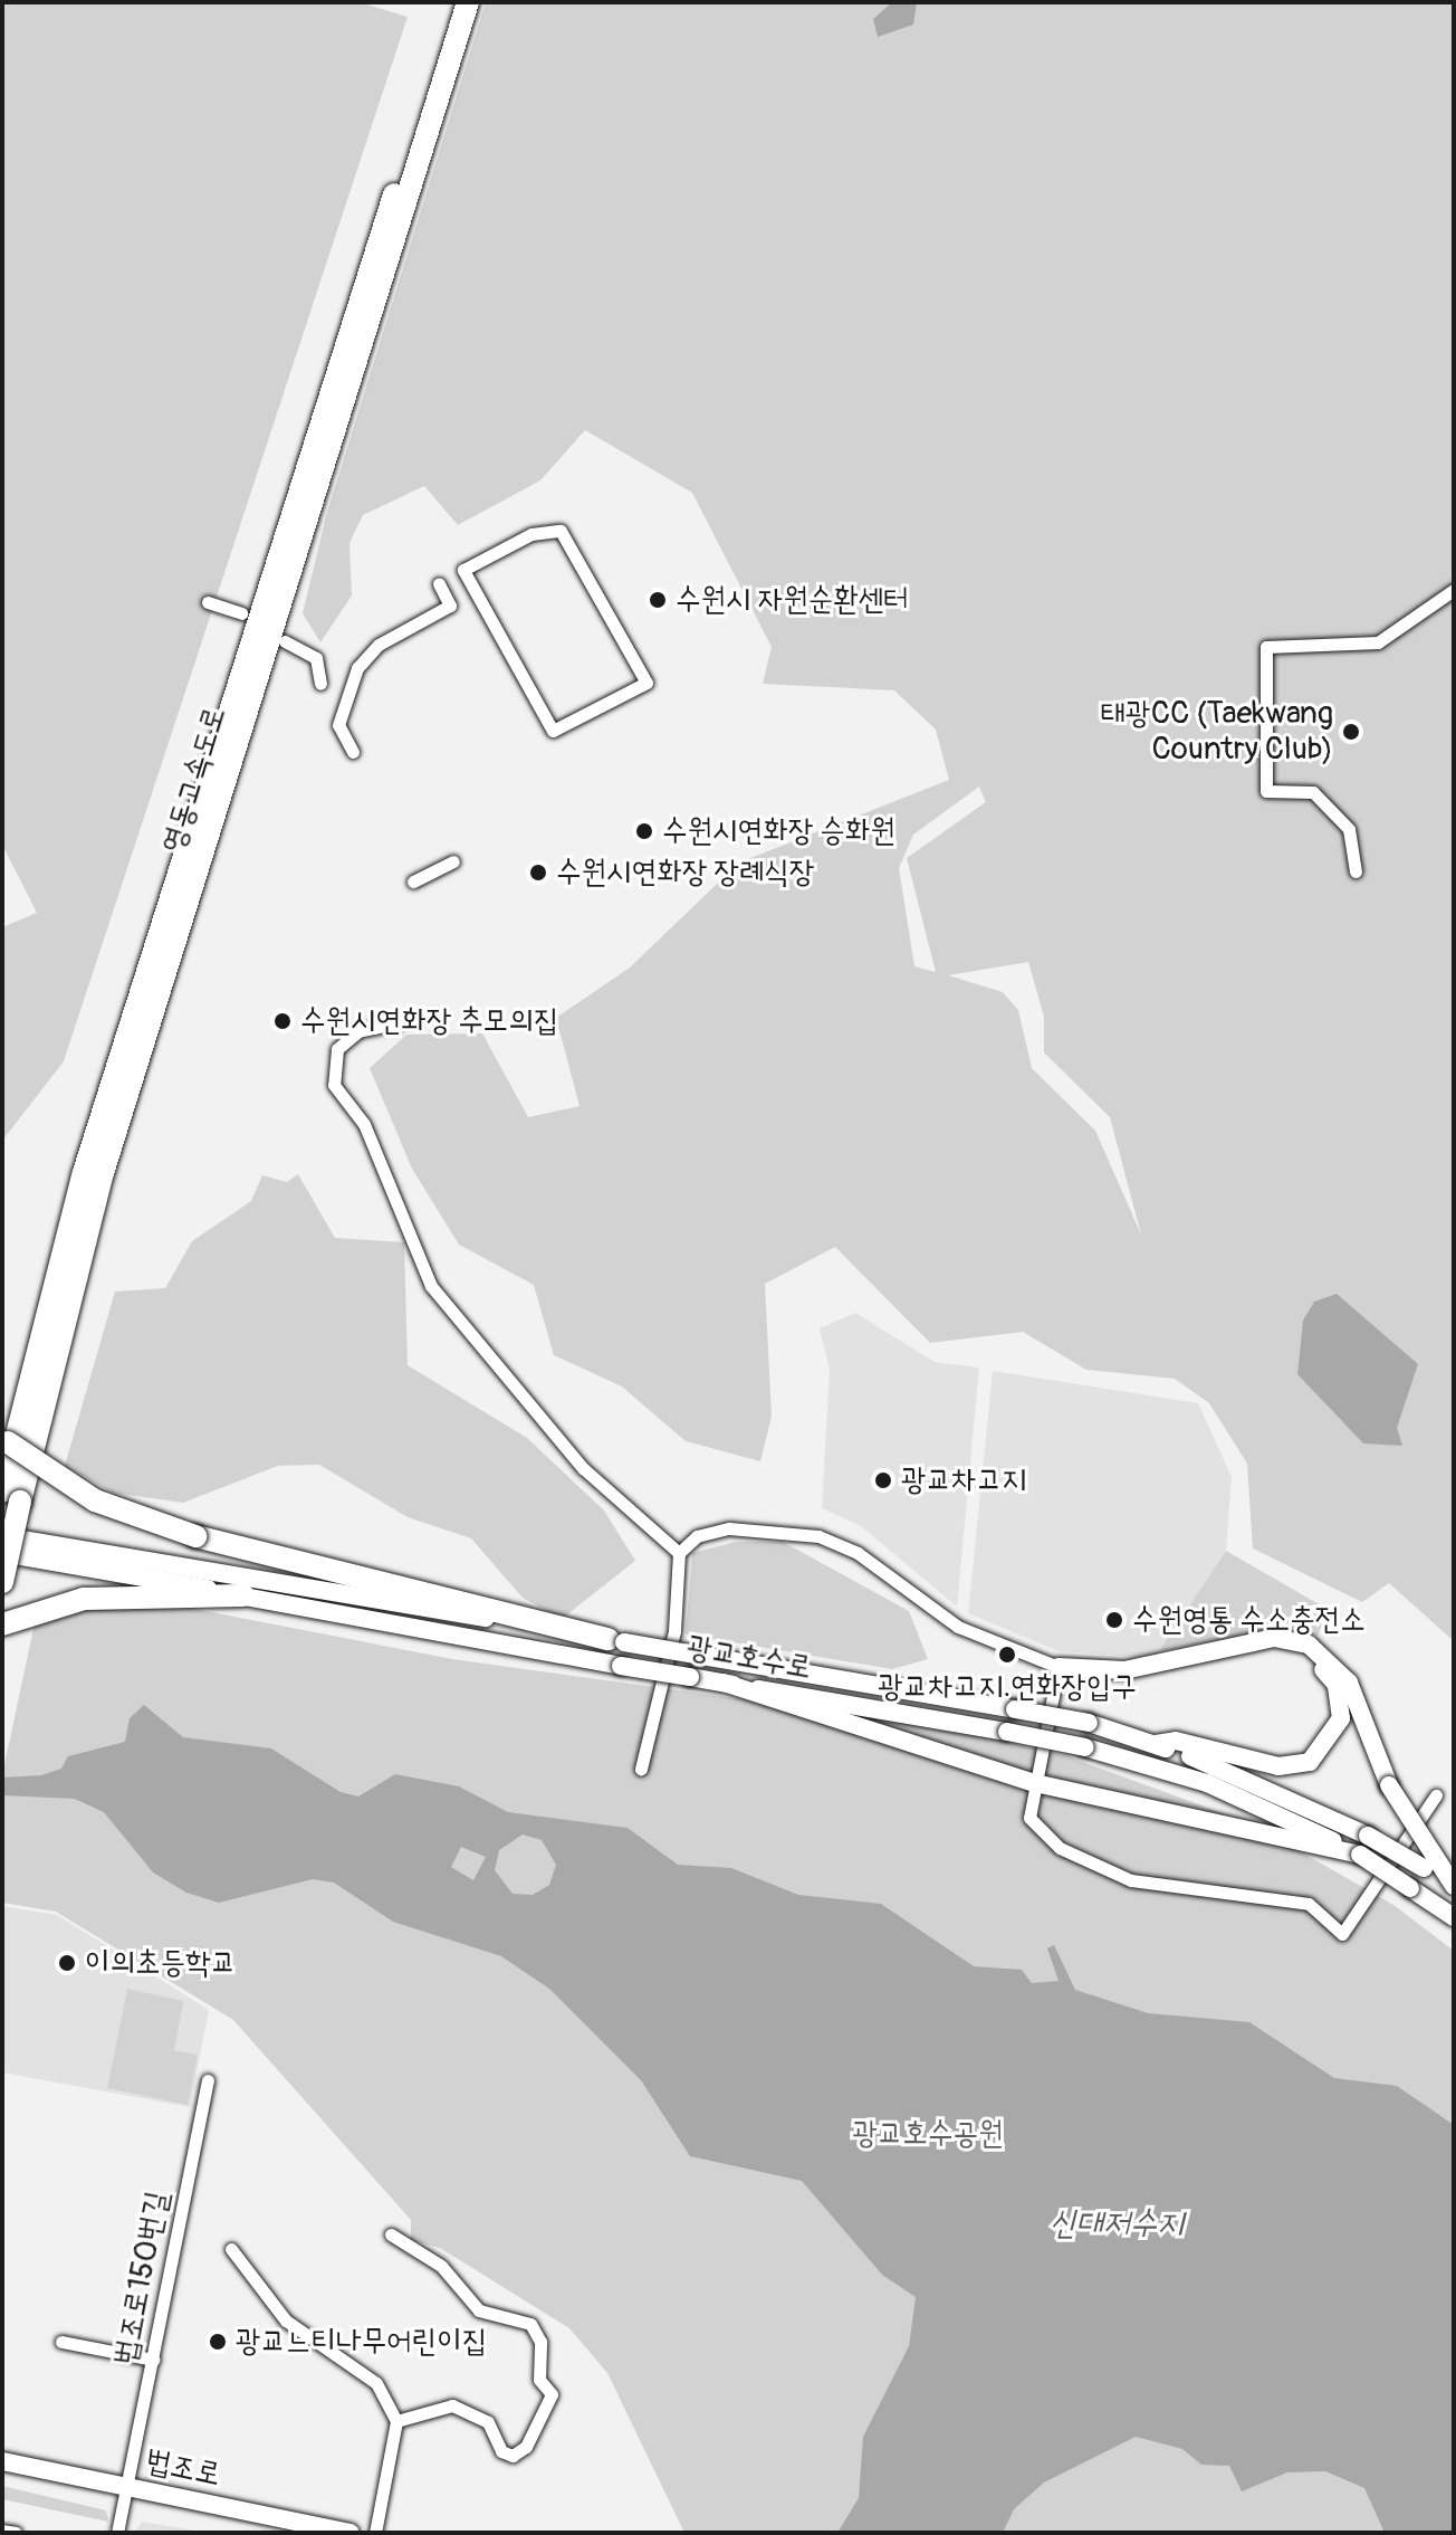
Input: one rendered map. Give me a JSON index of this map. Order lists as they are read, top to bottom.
{
  "streets": {
    "highway": ["영동고속도로"],
    "main road": ["광교호수로", "법조로"],
    "street": ["법조로150번길"]
  },
  "crossings": [
    ["법조로150번길", "법조로"]
  ],
  "water": ["신대저수지"],
  "parks": ["광교호수공원"],
  "places": [
    "수원시 자원순환센터",
    "태광CC (Taekwang Country Club)",
    "수원시연화장 승화원",
    "수원시연화장 장례식장",
    "수원시연화장 추모의집",
    "광교차고지",
    "수원영통 수소충전소",
    "광교차고지.연화장입구",
    "이의초등학교",
    "광교느티나무어린이집"
  ]
}
